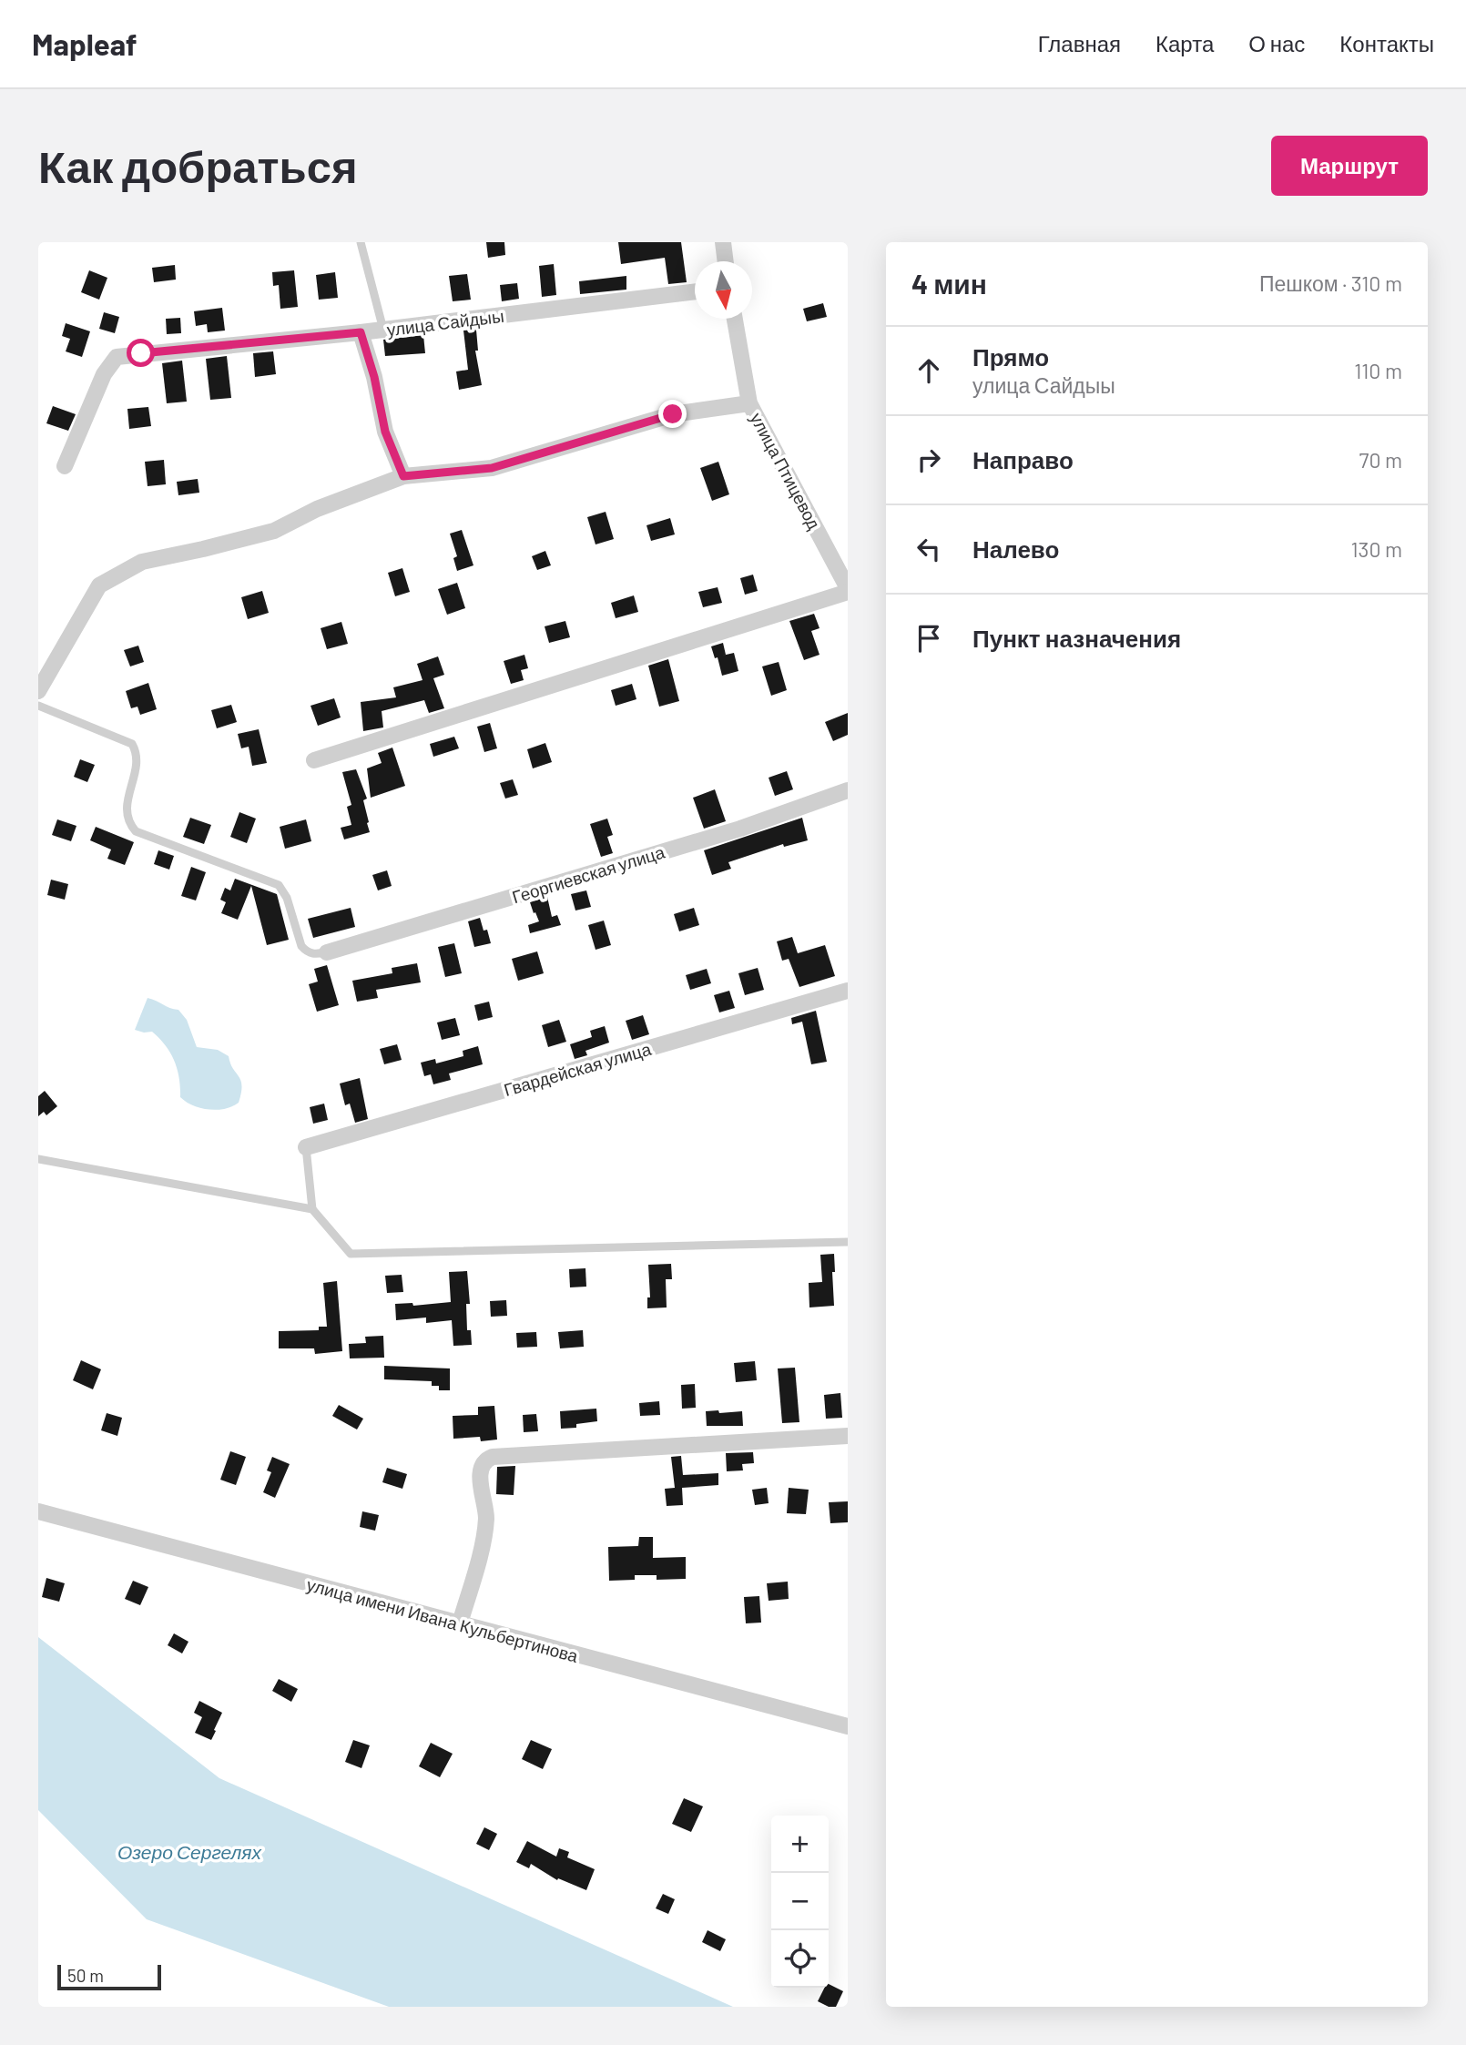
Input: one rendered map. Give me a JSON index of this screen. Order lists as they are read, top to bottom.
{
  "streets": {
    "street": [
      "улица Сайдыы",
      "улица Птицевод",
      "Георгиевская улица",
      "Гвардейская улица",
      "улица имени Ивана Кульбертинова"
    ]
  },
  "water": ["Озеро Сергелях"],
  "scale_bar": "50 m",
  "north": "bottom",
  "page": {
    "header": "Mapleaf",
    "nav": [
      "Главная",
      "Карта",
      "О нас",
      "Контакты"
    ],
    "buttons": "Маршрут",
    "title": "Как добраться",
    "heading": ["4 мин", "Пешком · 310 m"],
    "list": [
      ["Прямо", "улица Сайдыы", "110 m"],
      ["Направо", "70 m"],
      ["Налево", "130 m"],
      "Пункт назначения"
    ],
    "map_buttons": ["+", "−"],
    "scale": "50 m"
  }
}
